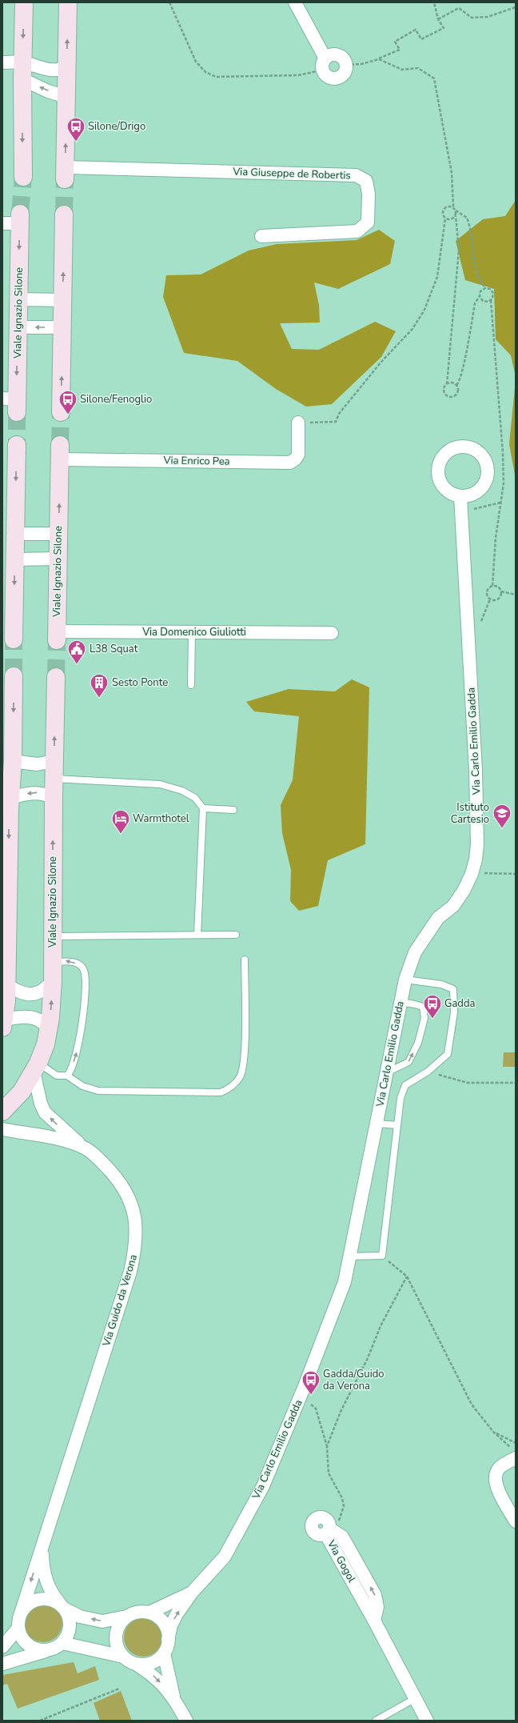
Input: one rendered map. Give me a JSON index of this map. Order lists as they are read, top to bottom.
{
  "streets": {
    "street": [
      "Via Giuseppe de Robertis",
      "Viale Ignazio Silone",
      "Via Enrico Pea",
      "Via Domenico Giuliotti",
      "Via Carlo Emilio Gadda",
      "Via Guido da Verona",
      "Via Gogol"
    ]
  },
  "crossings": [
    ["Viale Ignazio Silone", "Via Enrico Pea"],
    ["Viale Ignazio Silone", "Via Domenico Giuliotti"]
  ],
  "places": {
    "bus stop": [
      "Silone/Drigo",
      "Silone/Fenoglio",
      "Gadda",
      "Gadda/Guido da Verona"
    ],
    "public building": ["L38 Squat"],
    "building": ["Sesto Ponte"],
    "school or university": ["Istituto Cartesio"],
    "hotel": ["Warmthotel"]
  }
}
